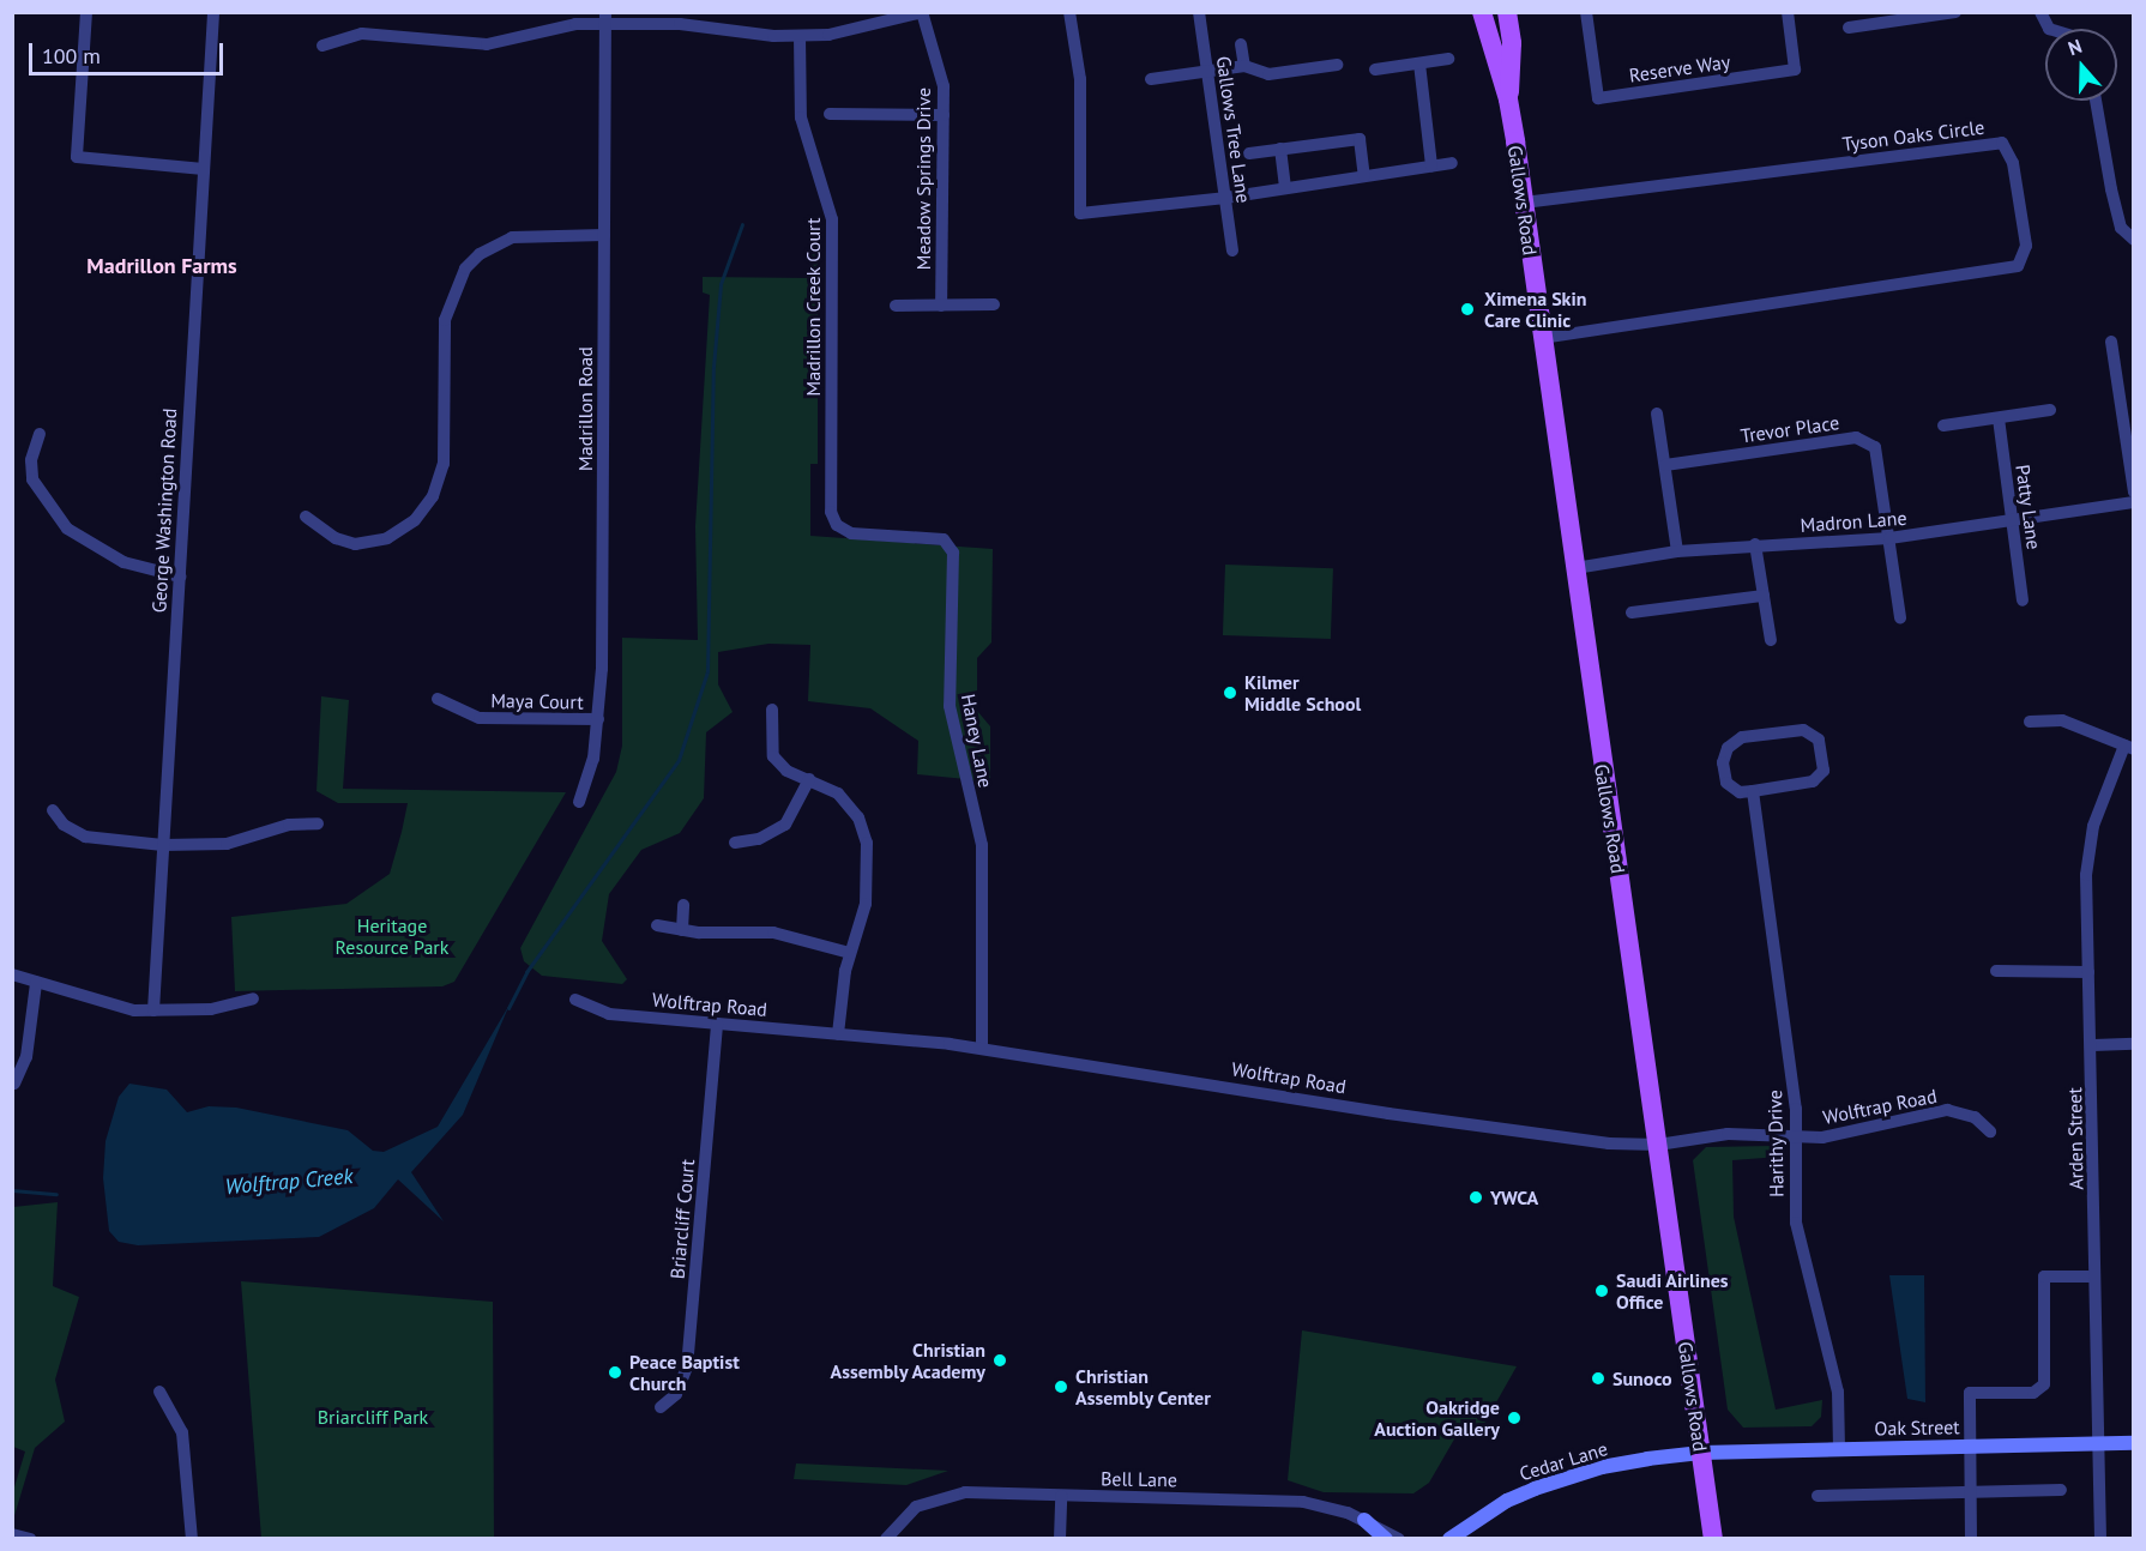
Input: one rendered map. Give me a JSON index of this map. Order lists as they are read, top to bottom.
{
  "streets": {
    "main road": ["Gallows Road"],
    "street": [
      "Reserve Way",
      "Gallows Tree Lane",
      "Tyson Oaks Circle",
      "Meadow Springs Drive",
      "Madrillon Creek Court",
      "Madrillon Road",
      "Trevor Place",
      "Patty Lane",
      "George Washington Road",
      "Madron Lane",
      "Maya Court",
      "Haney Lane",
      "Wolftrap Road",
      "Arden Street",
      "Harithy Drive",
      "Briarcliff Court",
      "Oak Street",
      "Cedar Lane",
      "Bell Lane"
    ]
  },
  "crossings": [
    ["Tyson Oaks Circle", "Gallows Road"],
    ["Gallows Road", "Madron Lane"],
    ["Gallows Road", "Wolftrap Road"],
    ["Gallows Road", "Oak Street"],
    ["Gallows Road", "Cedar Lane"],
    ["Madrillon Creek Court", "Haney Lane"],
    ["Madrillon Road", "Maya Court"],
    ["Trevor Place", "Madron Lane"],
    ["Patty Lane", "Madron Lane"],
    ["Haney Lane", "Wolftrap Road"],
    ["Wolftrap Road", "Harithy Drive"],
    ["Wolftrap Road", "Briarcliff Court"],
    ["Arden Street", "Oak Street"],
    ["Harithy Drive", "Oak Street"],
    ["Oak Street", "Cedar Lane"]
  ],
  "districts": ["Madrillon Farms"],
  "water": ["Wolftrap Creek"],
  "parks": ["Heritage Resource Park", "Briarcliff Park"],
  "places": [
    "Ximena Skin Care Clinic",
    "Kilmer Middle School",
    "YWCA",
    "Saudi Airlines Office",
    "Christian Assembly Academy",
    "Peace Baptist Church",
    "Sunoco",
    "Christian Assembly Center",
    "Oakridge Auction Gallery"
  ],
  "scale_bar": "100 m",
  "north": "top"
}
